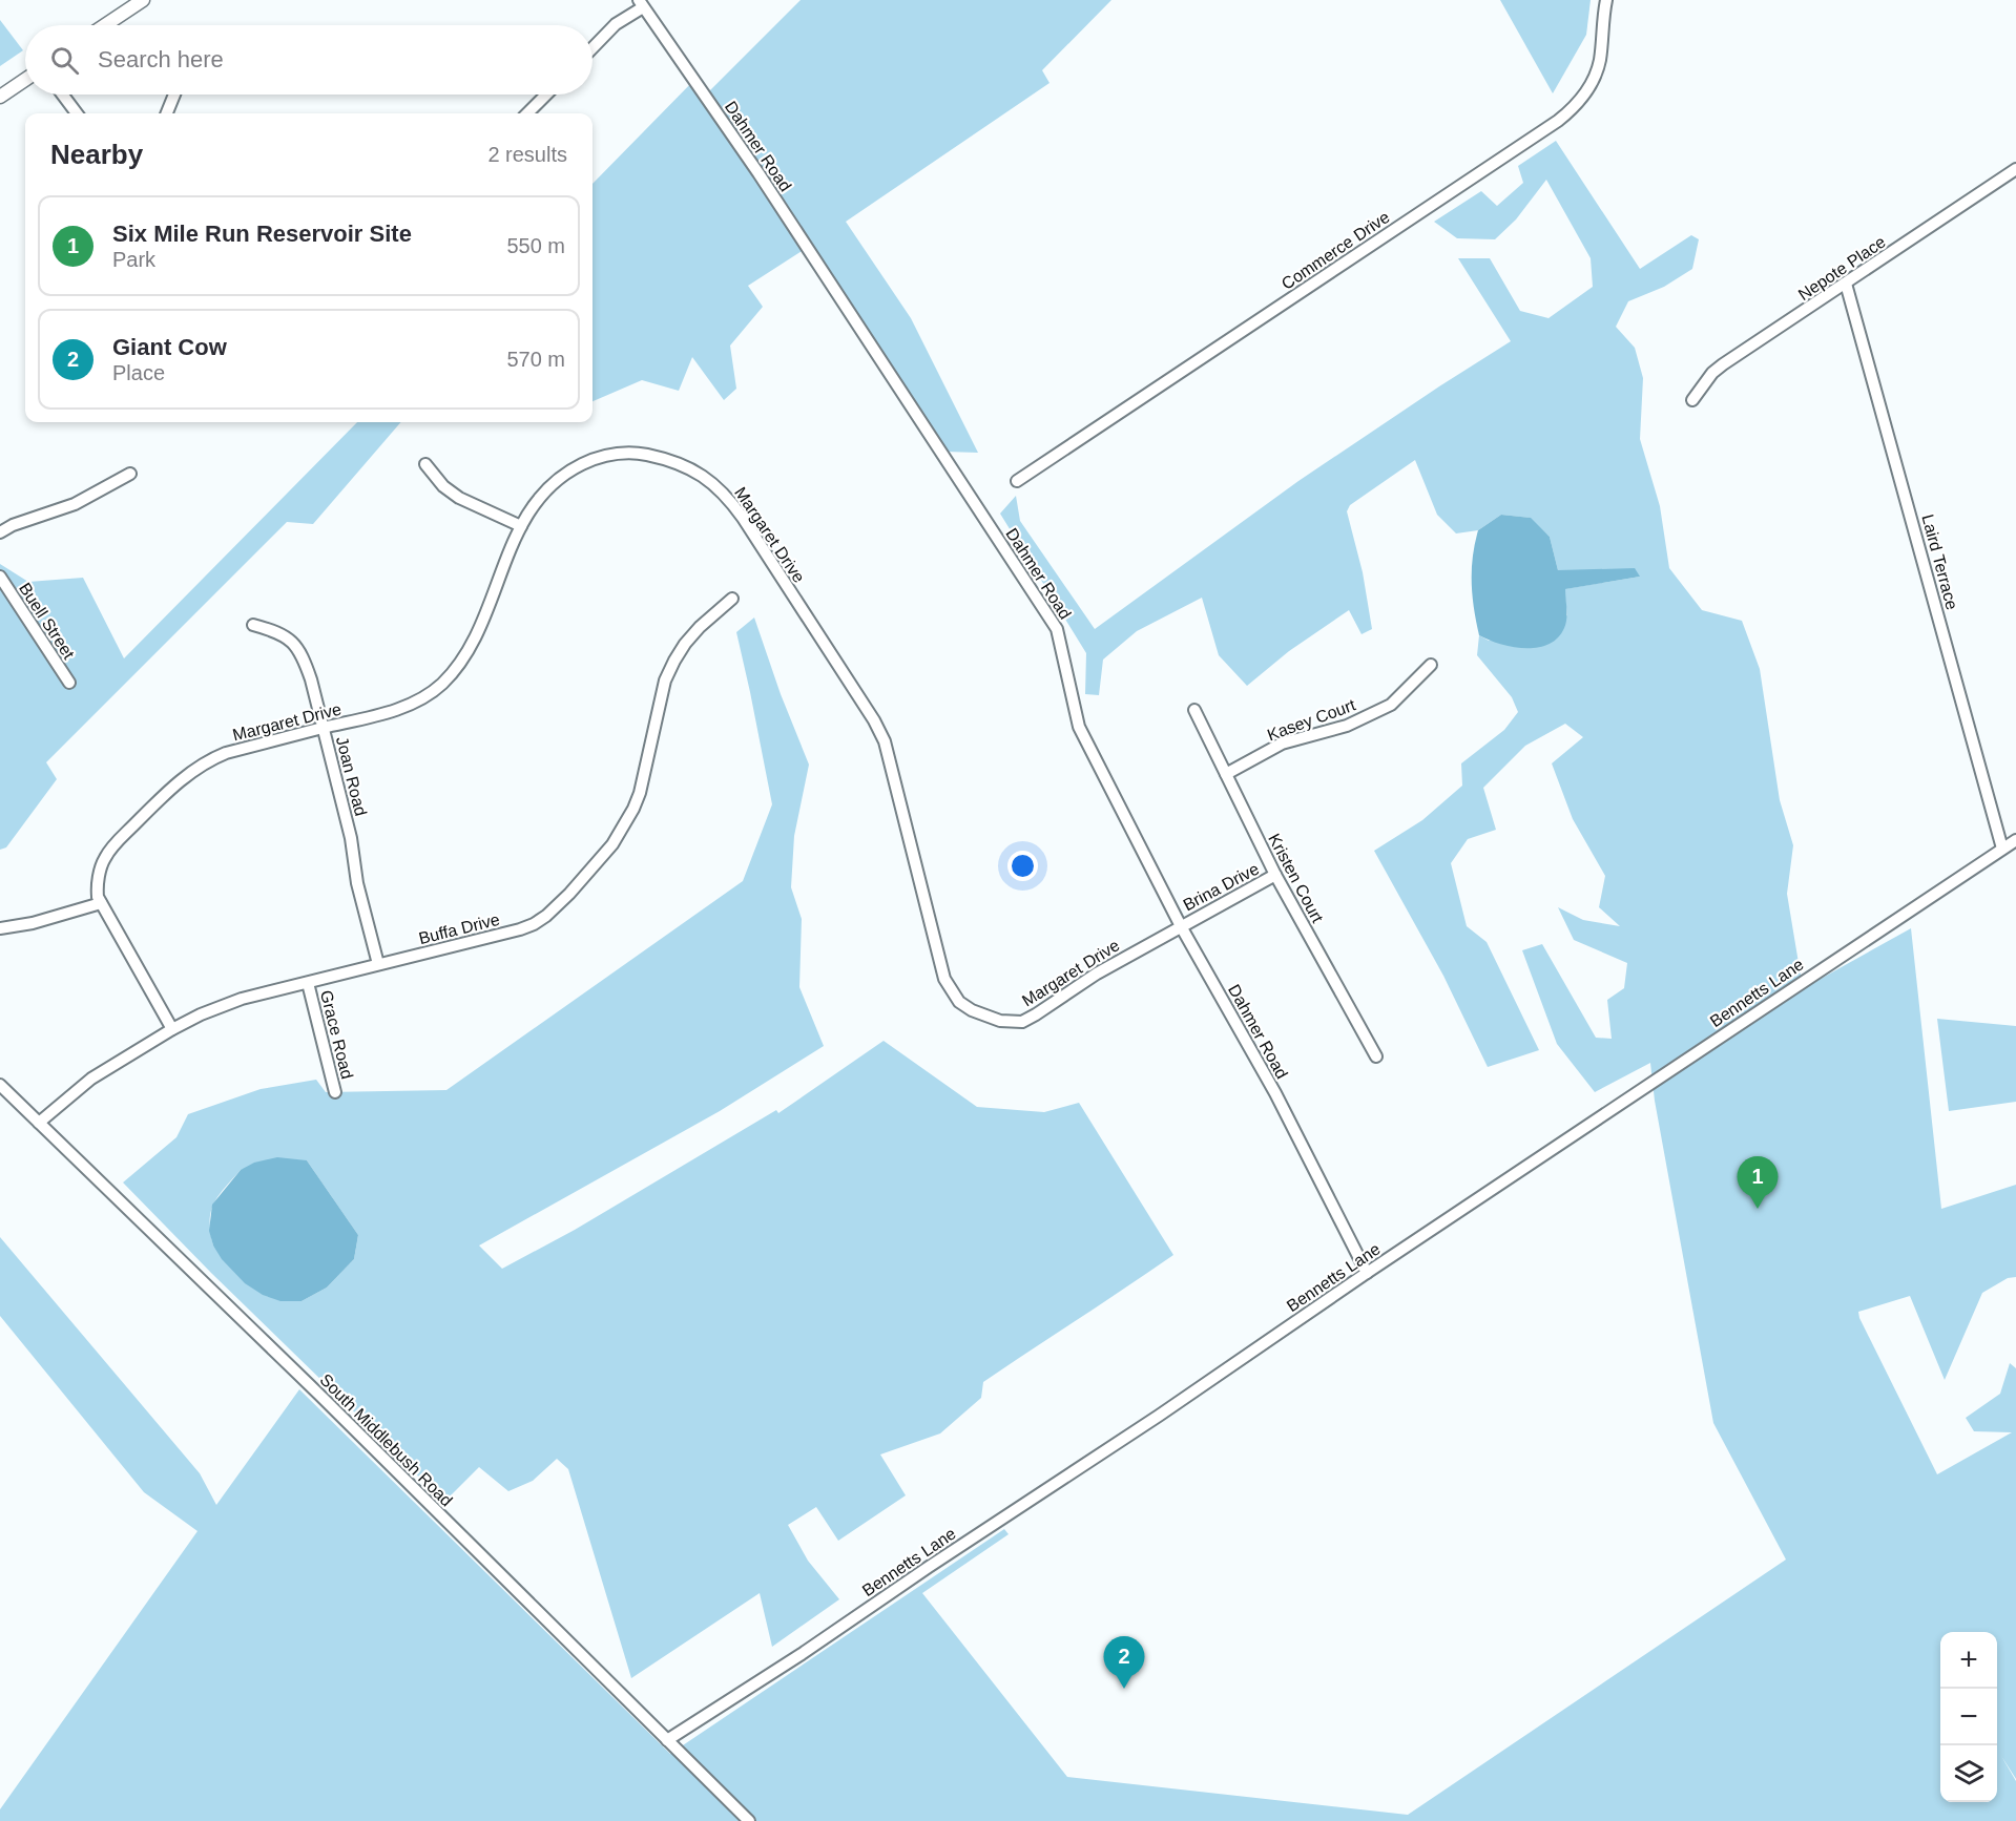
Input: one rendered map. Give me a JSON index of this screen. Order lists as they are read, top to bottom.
{
  "streets": {
    "street": [
      "Dahmer Road",
      "Commerce Drive",
      "Nepote Place",
      "Margaret Drive",
      "Laird Terrace",
      "Buell Street",
      "Kasey Court",
      "Joan Road",
      "Kristen Court",
      "Brina Drive",
      "Buffa Drive",
      "Bennetts Lane",
      "Grace Road",
      "South Middlebush Road"
    ]
  },
  "crossings": [
    ["Dahmer Road", "Margaret Drive"],
    ["Dahmer Road", "Brina Drive"],
    ["Dahmer Road", "Bennetts Lane"],
    ["Nepote Place", "Laird Terrace"],
    ["Margaret Drive", "Joan Road"],
    ["Margaret Drive", "Brina Drive"],
    ["Margaret Drive", "Buffa Drive"],
    ["Laird Terrace", "Bennetts Lane"],
    ["Kasey Court", "Kristen Court"],
    ["Joan Road", "Buffa Drive"],
    ["Kristen Court", "Brina Drive"],
    ["Buffa Drive", "Grace Road"],
    ["Buffa Drive", "South Middlebush Road"],
    ["Bennetts Lane", "South Middlebush Road"]
  ],
  "page": {
    "search": "Search here",
    "heading": ["Nearby", "2 results"],
    "list": [
      {
        "mark": "1",
        "name": "Six Mile Run Reservoir Site",
        "note": "Park",
        "value": "550 m"
      },
      {
        "mark": "2",
        "name": "Giant Cow",
        "note": "Place",
        "value": "570 m"
      }
    ],
    "pins": ["1", "2"],
    "map_buttons": ["+", "−"]
  }
}
